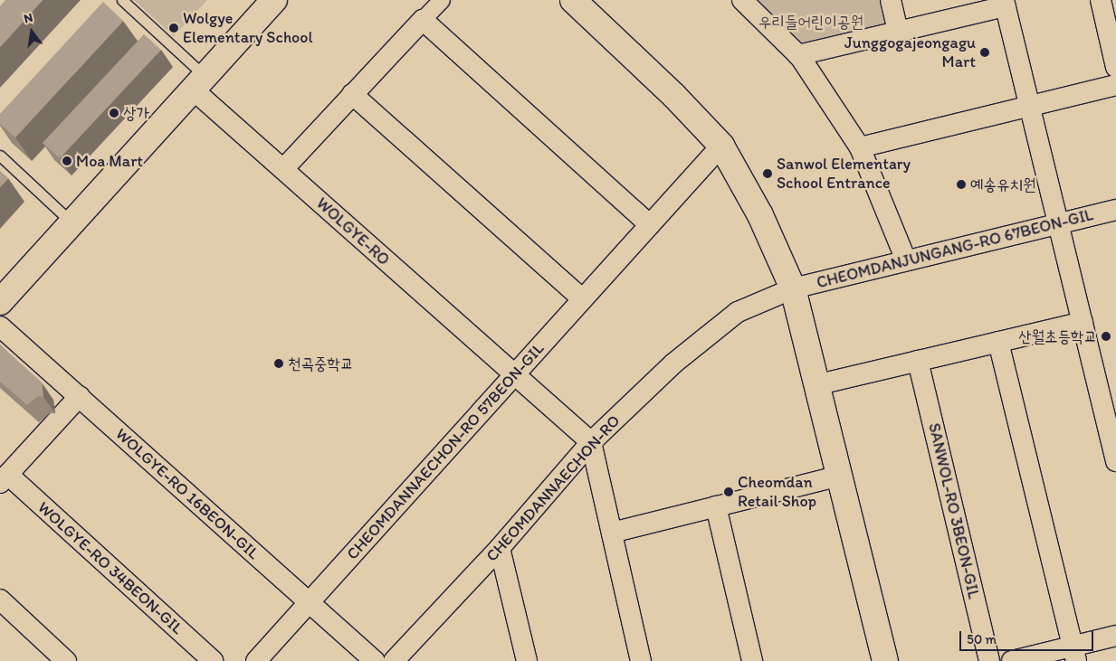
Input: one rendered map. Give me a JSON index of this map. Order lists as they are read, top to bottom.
{
  "streets": {
    "street": [
      "WOLGYE-RO",
      "CHEOMDANJUNGANG-RO 67BEON-GIL",
      "CHEOMDANNAECHON-RO 57BEON-GIL",
      "CHEOMDANNAECHON-RO",
      "WOLGYE-RO 16BEON-GIL",
      "SANWOL-RO 3BEON-GIL",
      "WOLGYE-RO 34BEON-GIL"
    ]
  },
  "crossings": [
    ["WOLGYE-RO", "CHEOMDANNAECHON-RO 57BEON-GIL"],
    ["WOLGYE-RO", "CHEOMDANNAECHON-RO"],
    ["CHEOMDANJUNGANG-RO 67BEON-GIL", "CHEOMDANNAECHON-RO"],
    ["CHEOMDANNAECHON-RO 57BEON-GIL", "WOLGYE-RO 16BEON-GIL"]
  ],
  "parks": ["우리들어린이공원"],
  "places": [
    "Wolgye Elementary School",
    "Junggogajeongagu Mart",
    "상가",
    "Moa Mart",
    "Sanwol Elementary School Entrance",
    "예송유치원",
    "산월초등학교",
    "천곡중학교",
    "Cheomdan Retail Shop"
  ],
  "scale_bar": "50 m",
  "north": "top"
}
